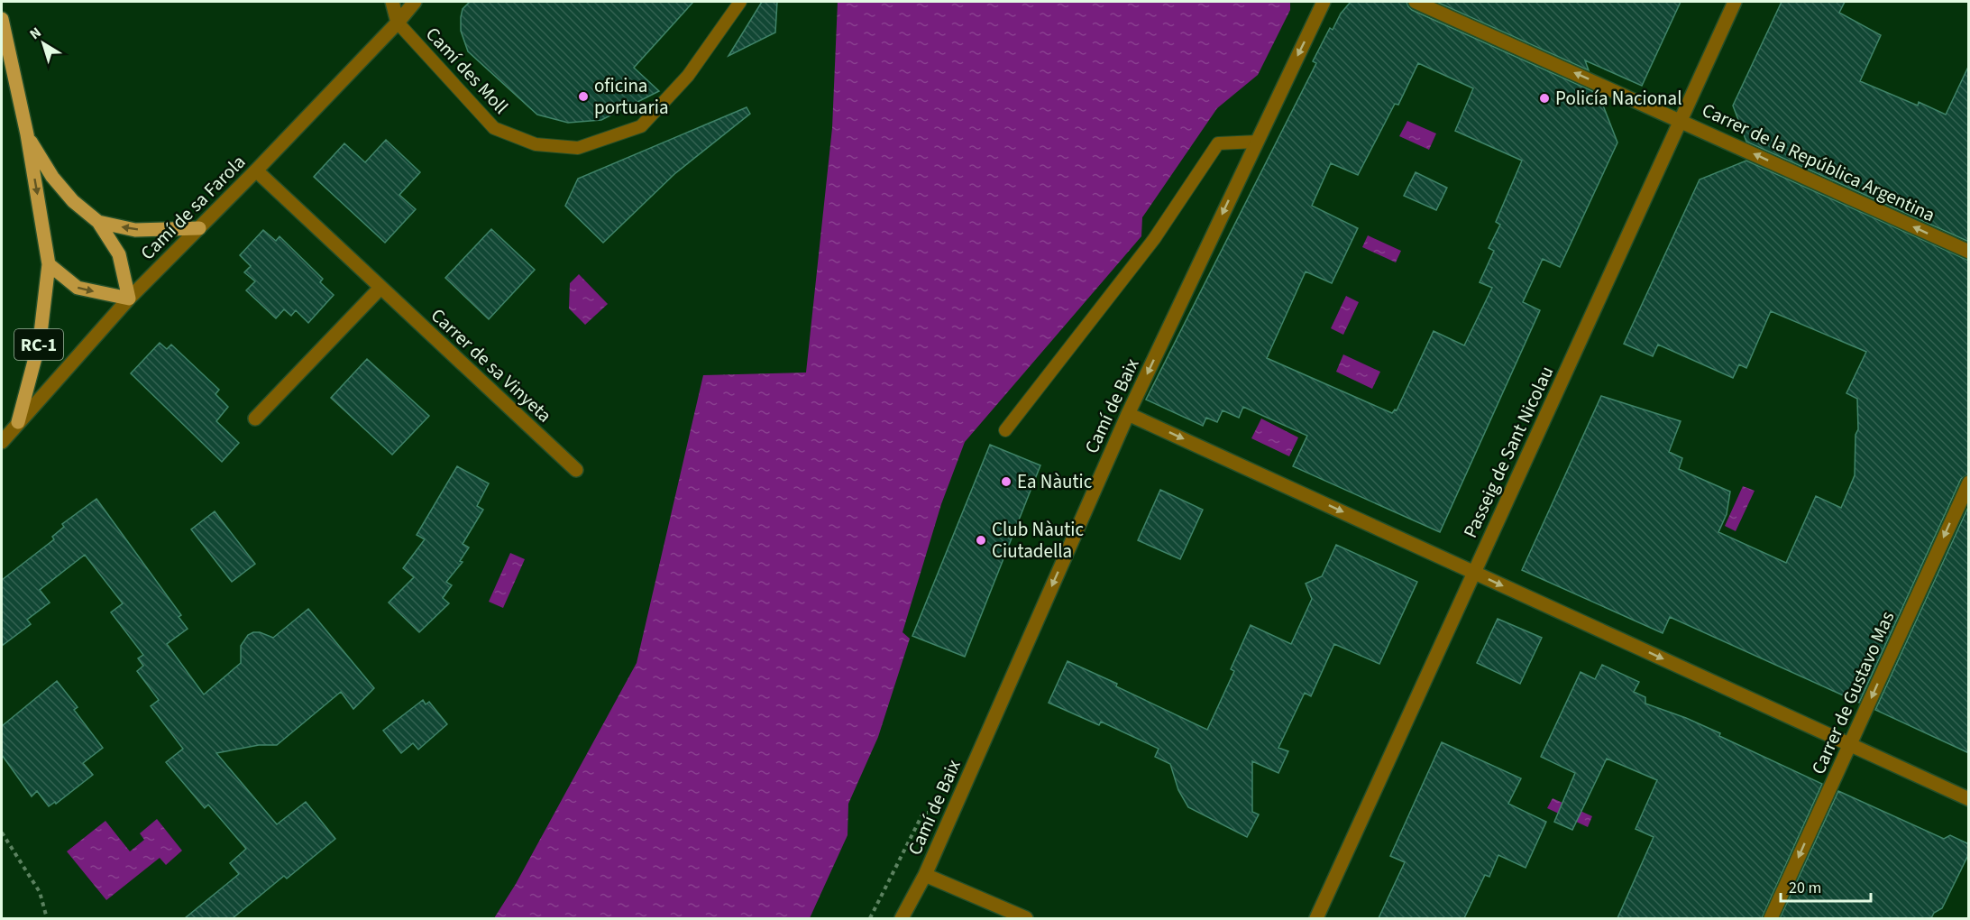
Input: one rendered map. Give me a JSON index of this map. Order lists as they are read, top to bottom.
{
  "streets": {
    "main road": ["RC-1"],
    "street": [
      "Carrer de la República Argentina",
      "Camí de sa Farola",
      "Carrer de sa Vinyeta",
      "Camí de Baix",
      "Passeig de Sant Nicolau",
      "Carrer de Gustavo Mas"
    ],
    "lane": ["Camí des Moll"]
  },
  "crossings": [
    ["Camí des Moll", "Camí de sa Farola"],
    ["Carrer de la República Argentina", "Passeig de Sant Nicolau"],
    ["Camí de sa Farola", "RC-1"],
    ["Camí de sa Farola", "Carrer de sa Vinyeta"]
  ],
  "one_way": ["Carrer de la República Argentina", "Camí de Baix", "Carrer de Gustavo Mas"],
  "places": [
    "oficina portuaria",
    "Policía Nacional",
    "Ea Nàutic",
    "Club Nàutic Ciutadella"
  ],
  "scale_bar": "20 m",
  "north": "top left"
}
